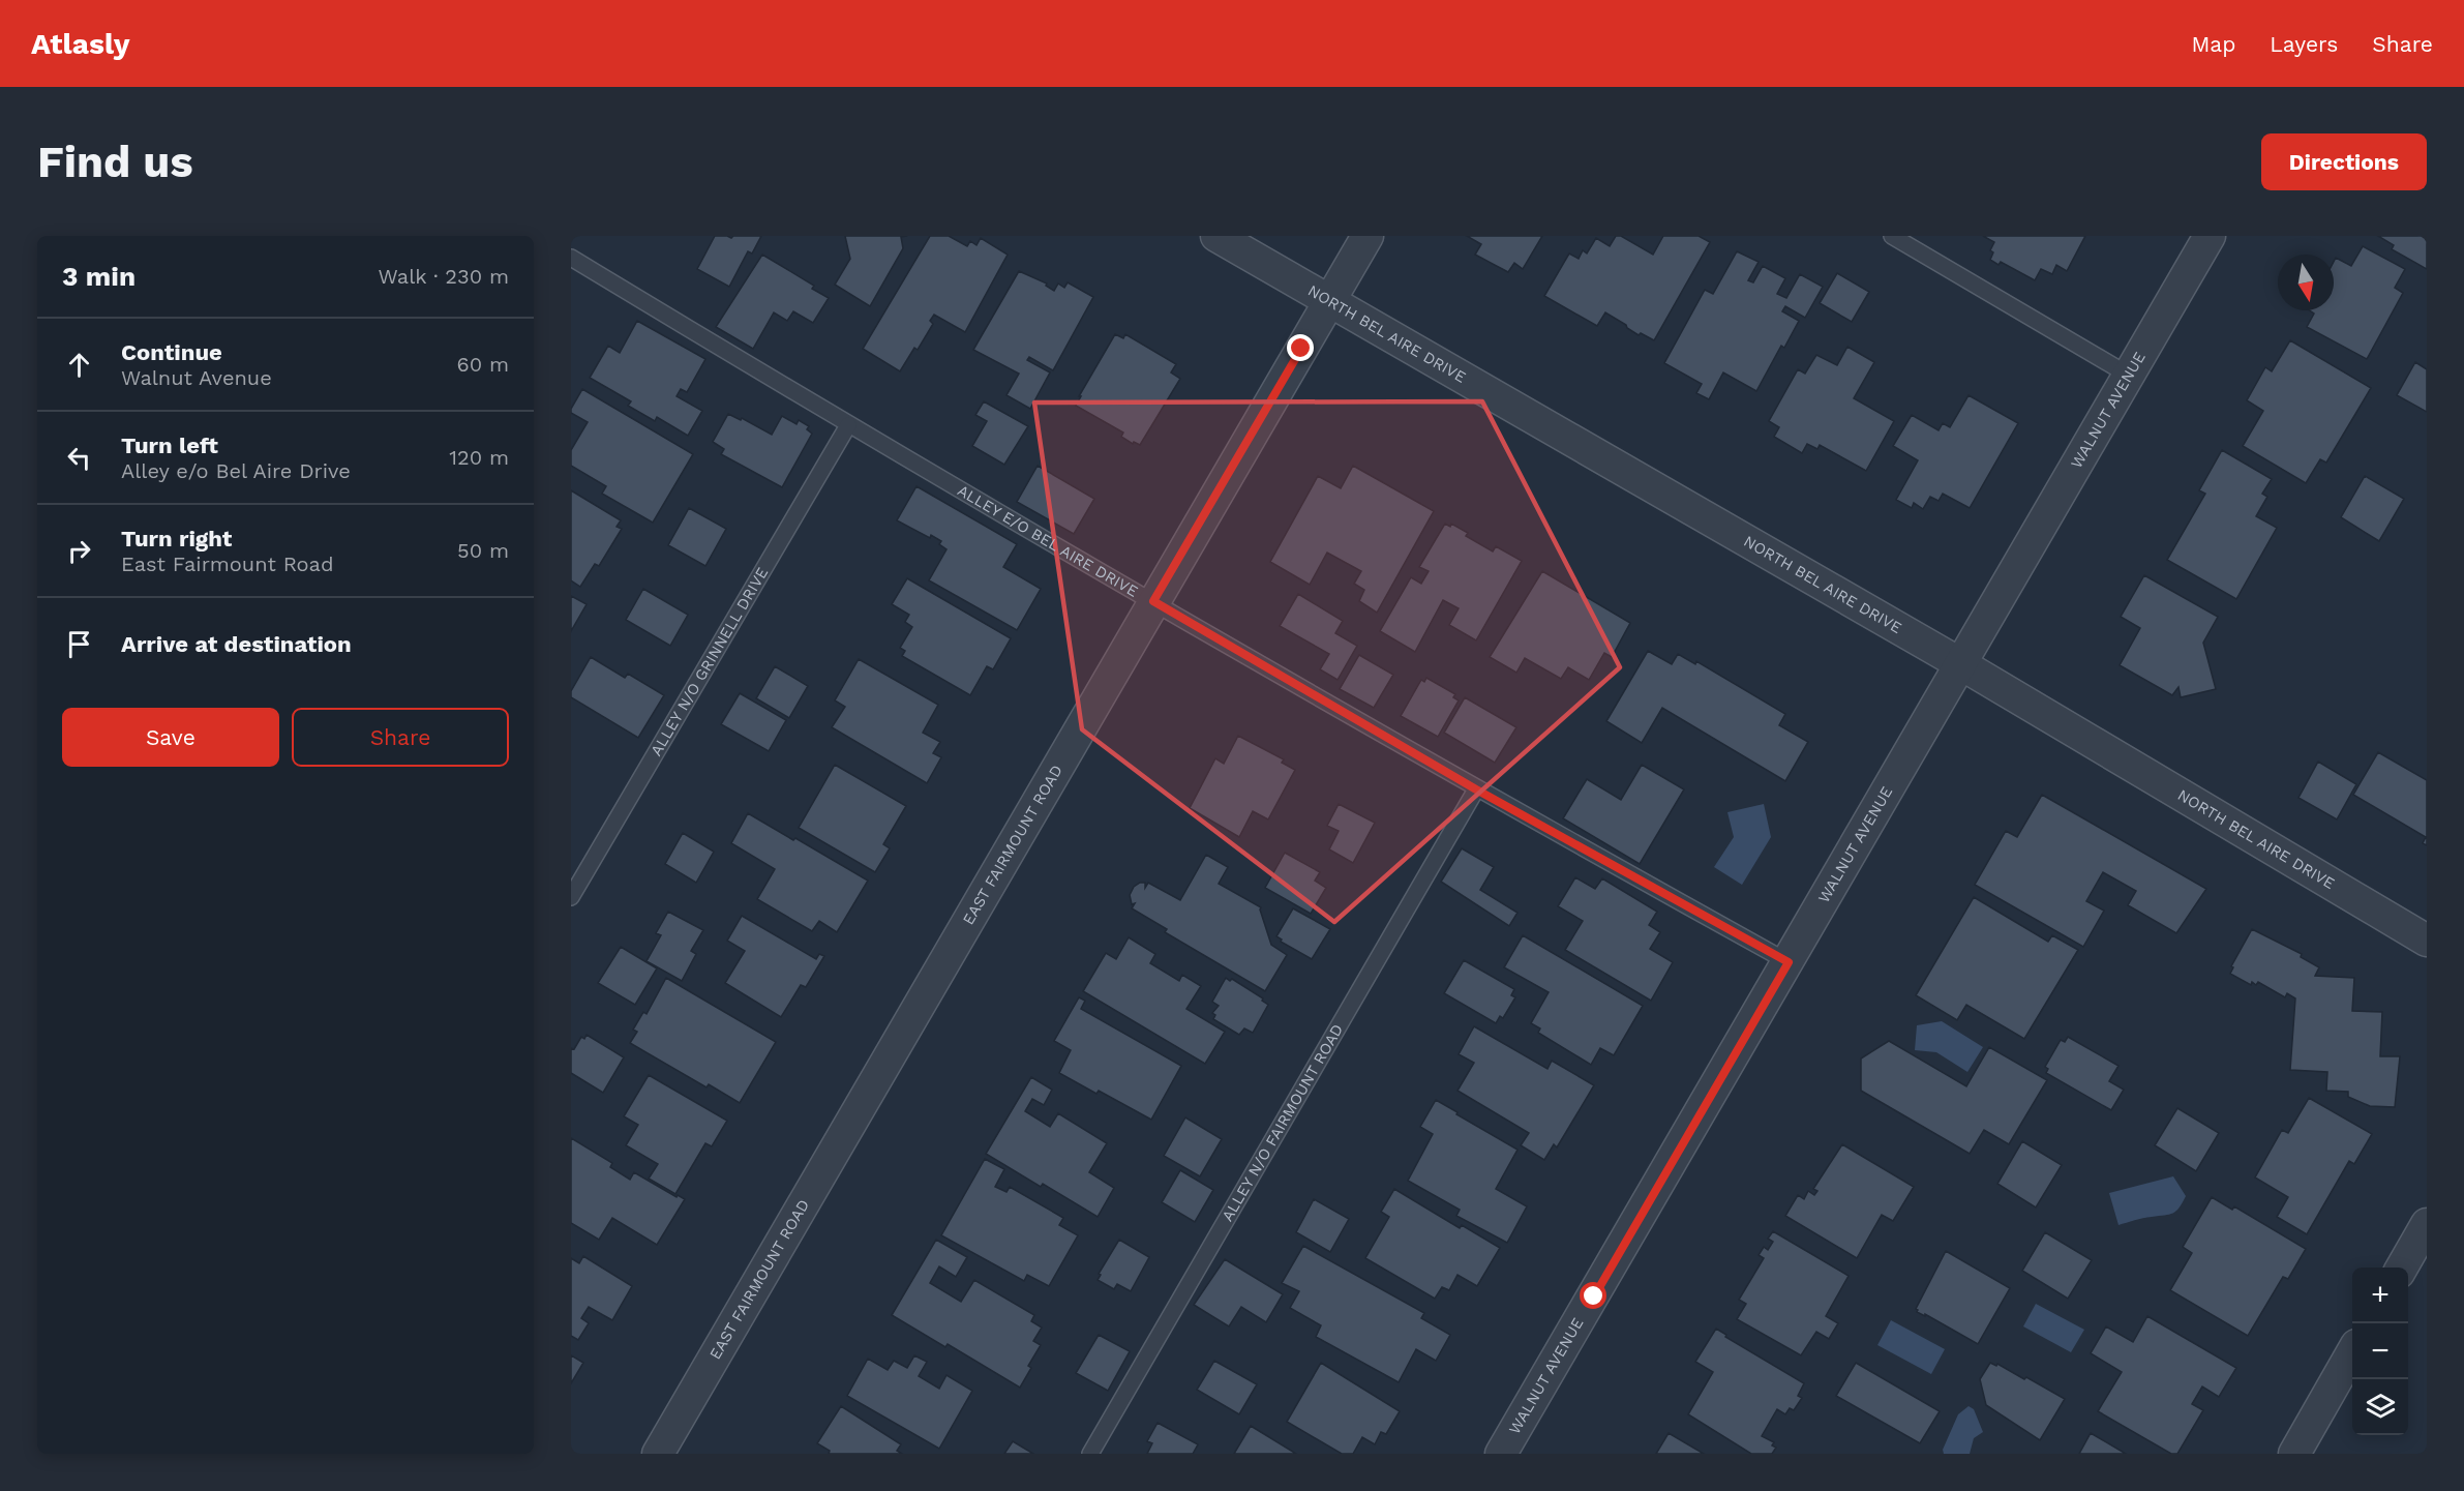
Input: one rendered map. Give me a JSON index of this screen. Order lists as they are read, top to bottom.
{
  "streets": {
    "street": ["NORTH BEL AIRE DRIVE", "WALNUT AVENUE", "EAST FAIRMOUNT ROAD"],
    "lane": ["ALLEY E/O BEL AIRE DRIVE", "ALLEY N/O GRINNELL DRIVE", "ALLEY N/O FAIRMOUNT ROAD"]
  },
  "crossings": [
    ["NORTH BEL AIRE DRIVE", "WALNUT AVENUE"],
    ["NORTH BEL AIRE DRIVE", "EAST FAIRMOUNT ROAD"],
    ["WALNUT AVENUE", "ALLEY E/O BEL AIRE DRIVE"],
    ["ALLEY E/O BEL AIRE DRIVE", "ALLEY N/O GRINNELL DRIVE"],
    ["ALLEY E/O BEL AIRE DRIVE", "EAST FAIRMOUNT ROAD"],
    ["ALLEY E/O BEL AIRE DRIVE", "ALLEY N/O FAIRMOUNT ROAD"]
  ],
  "north": "bottom",
  "page": {
    "header": "Atlasly",
    "nav": ["Map", "Layers", "Share"],
    "buttons": [
      "Directions",
      ["Save", "Share"]
    ],
    "title": "Find us",
    "heading": ["3 min", "Walk · 230 m"],
    "list": [
      ["Continue", "Walnut Avenue", "60 m"],
      ["Turn left", "Alley e/o Bel Aire Drive", "120 m"],
      ["Turn right", "East Fairmount Road", "50 m"],
      "Arrive at destination"
    ],
    "map_buttons": ["+", "−"]
  }
}
